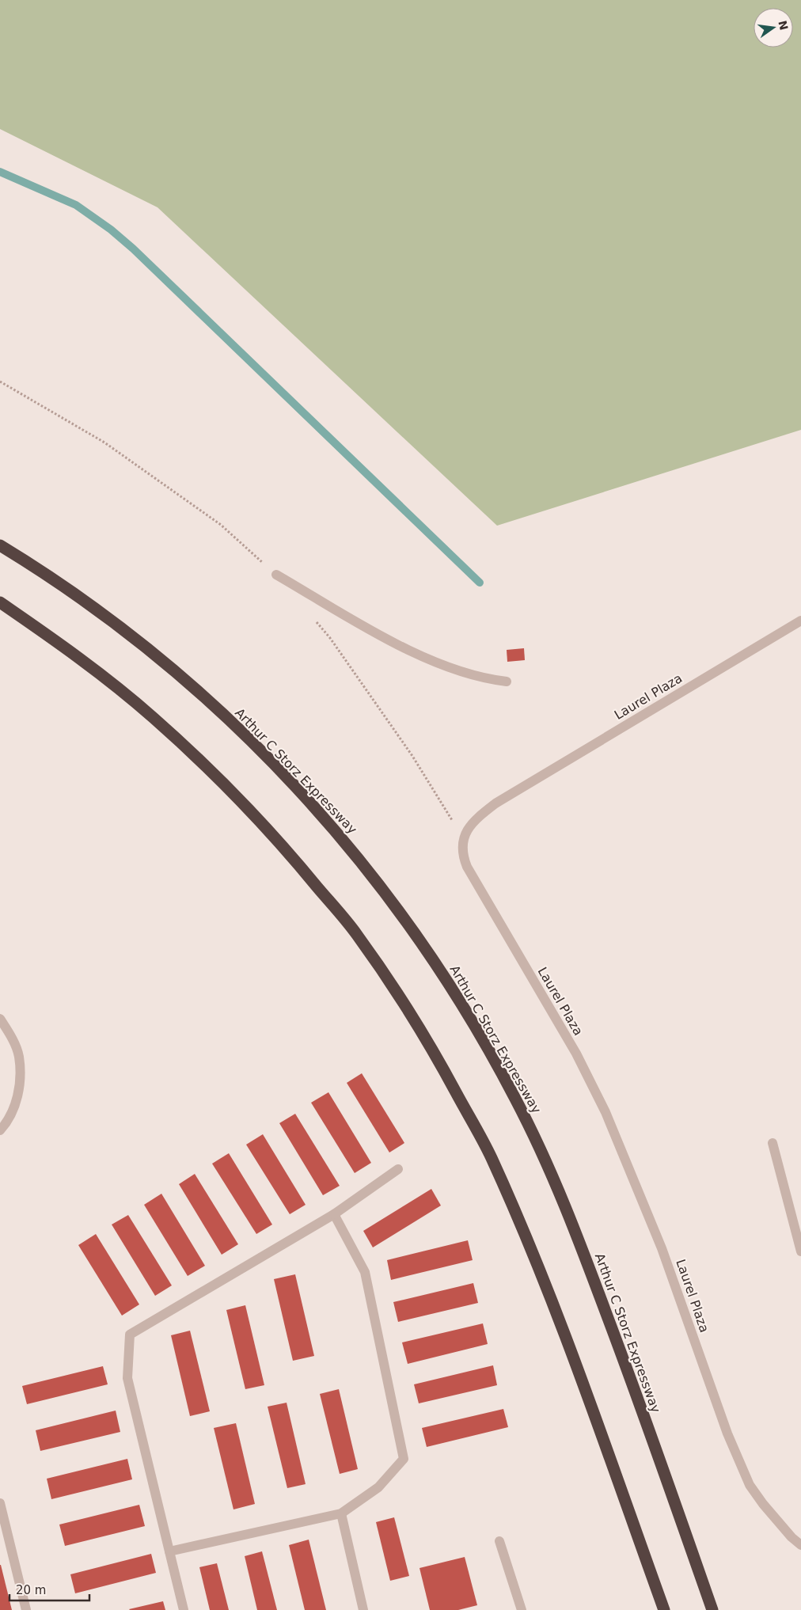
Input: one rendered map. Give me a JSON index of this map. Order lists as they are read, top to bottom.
{
  "streets": {
    "highway": ["Arthur C Storz Expressway"],
    "street": ["Laurel Plaza"]
  },
  "scale_bar": "20 m",
  "north": "right"
}
